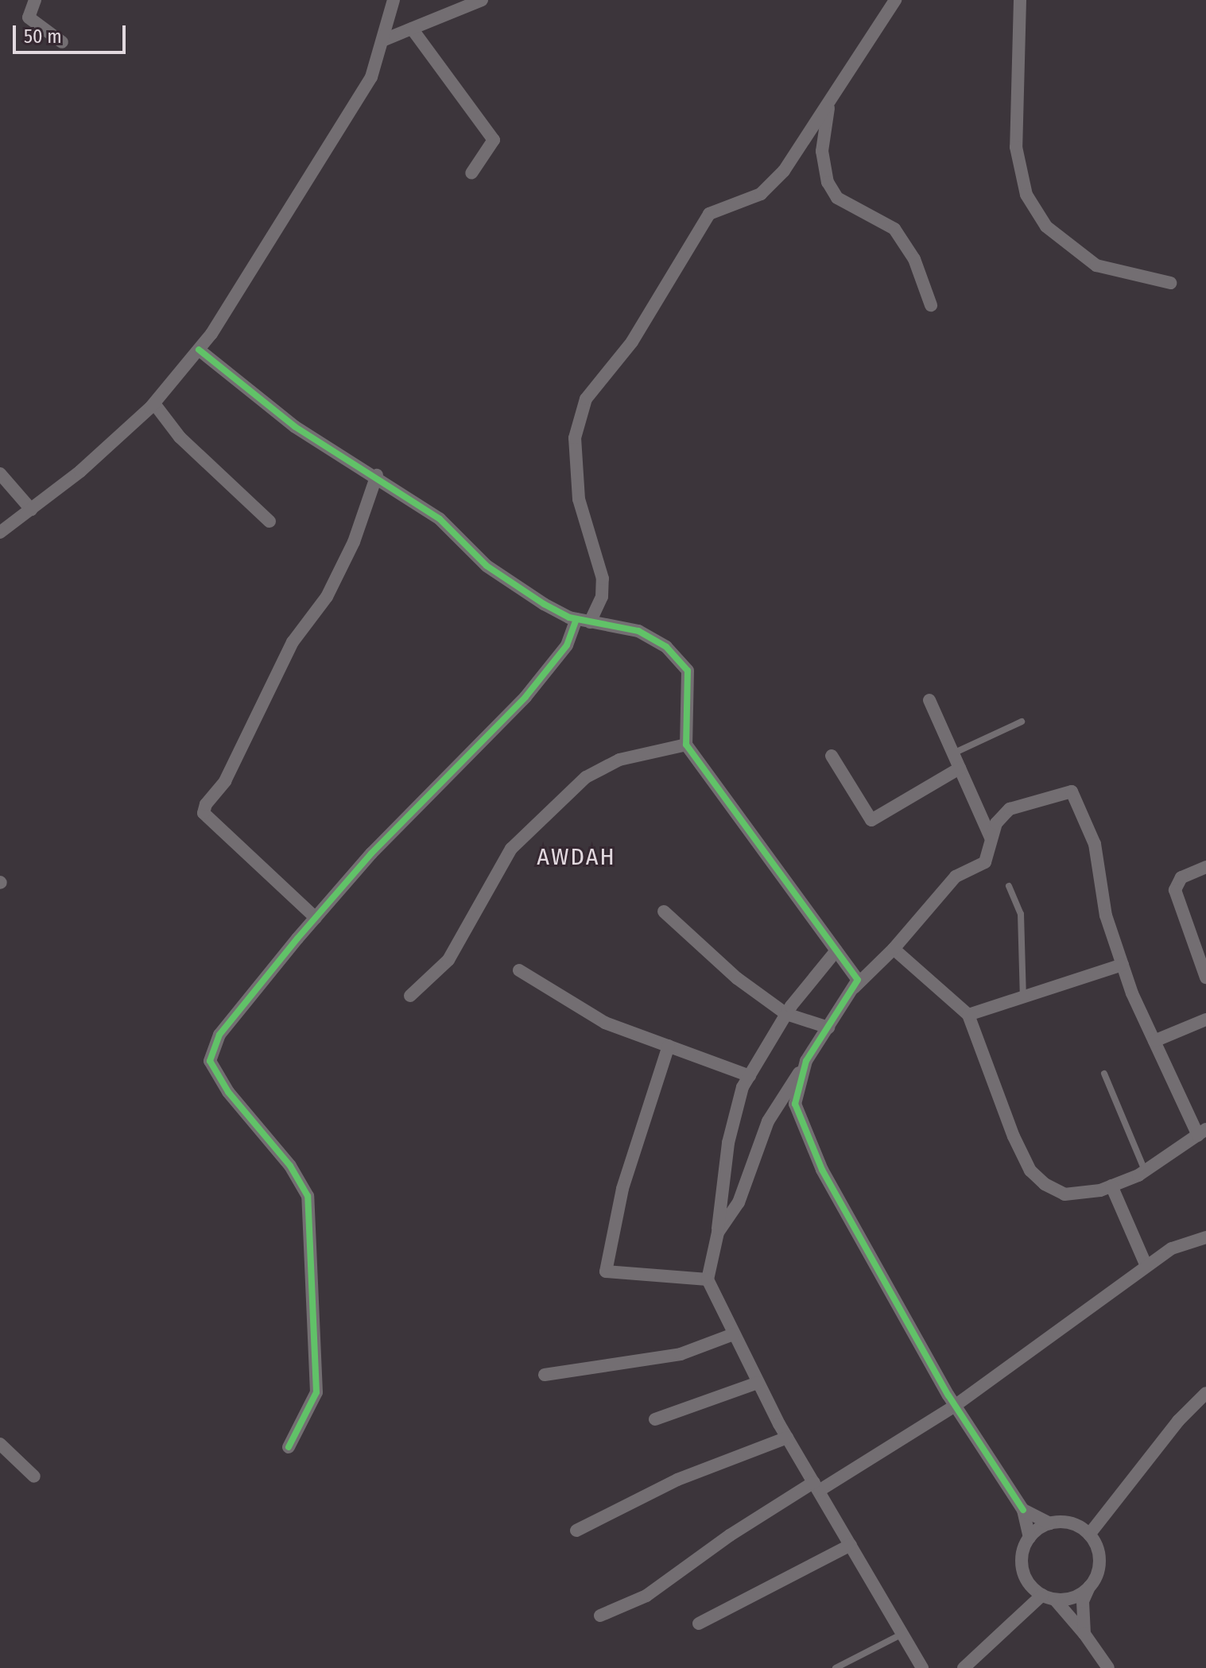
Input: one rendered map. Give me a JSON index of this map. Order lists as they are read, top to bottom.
{
  "districts": ["AWDAH"],
  "scale_bar": "50 m"
}
